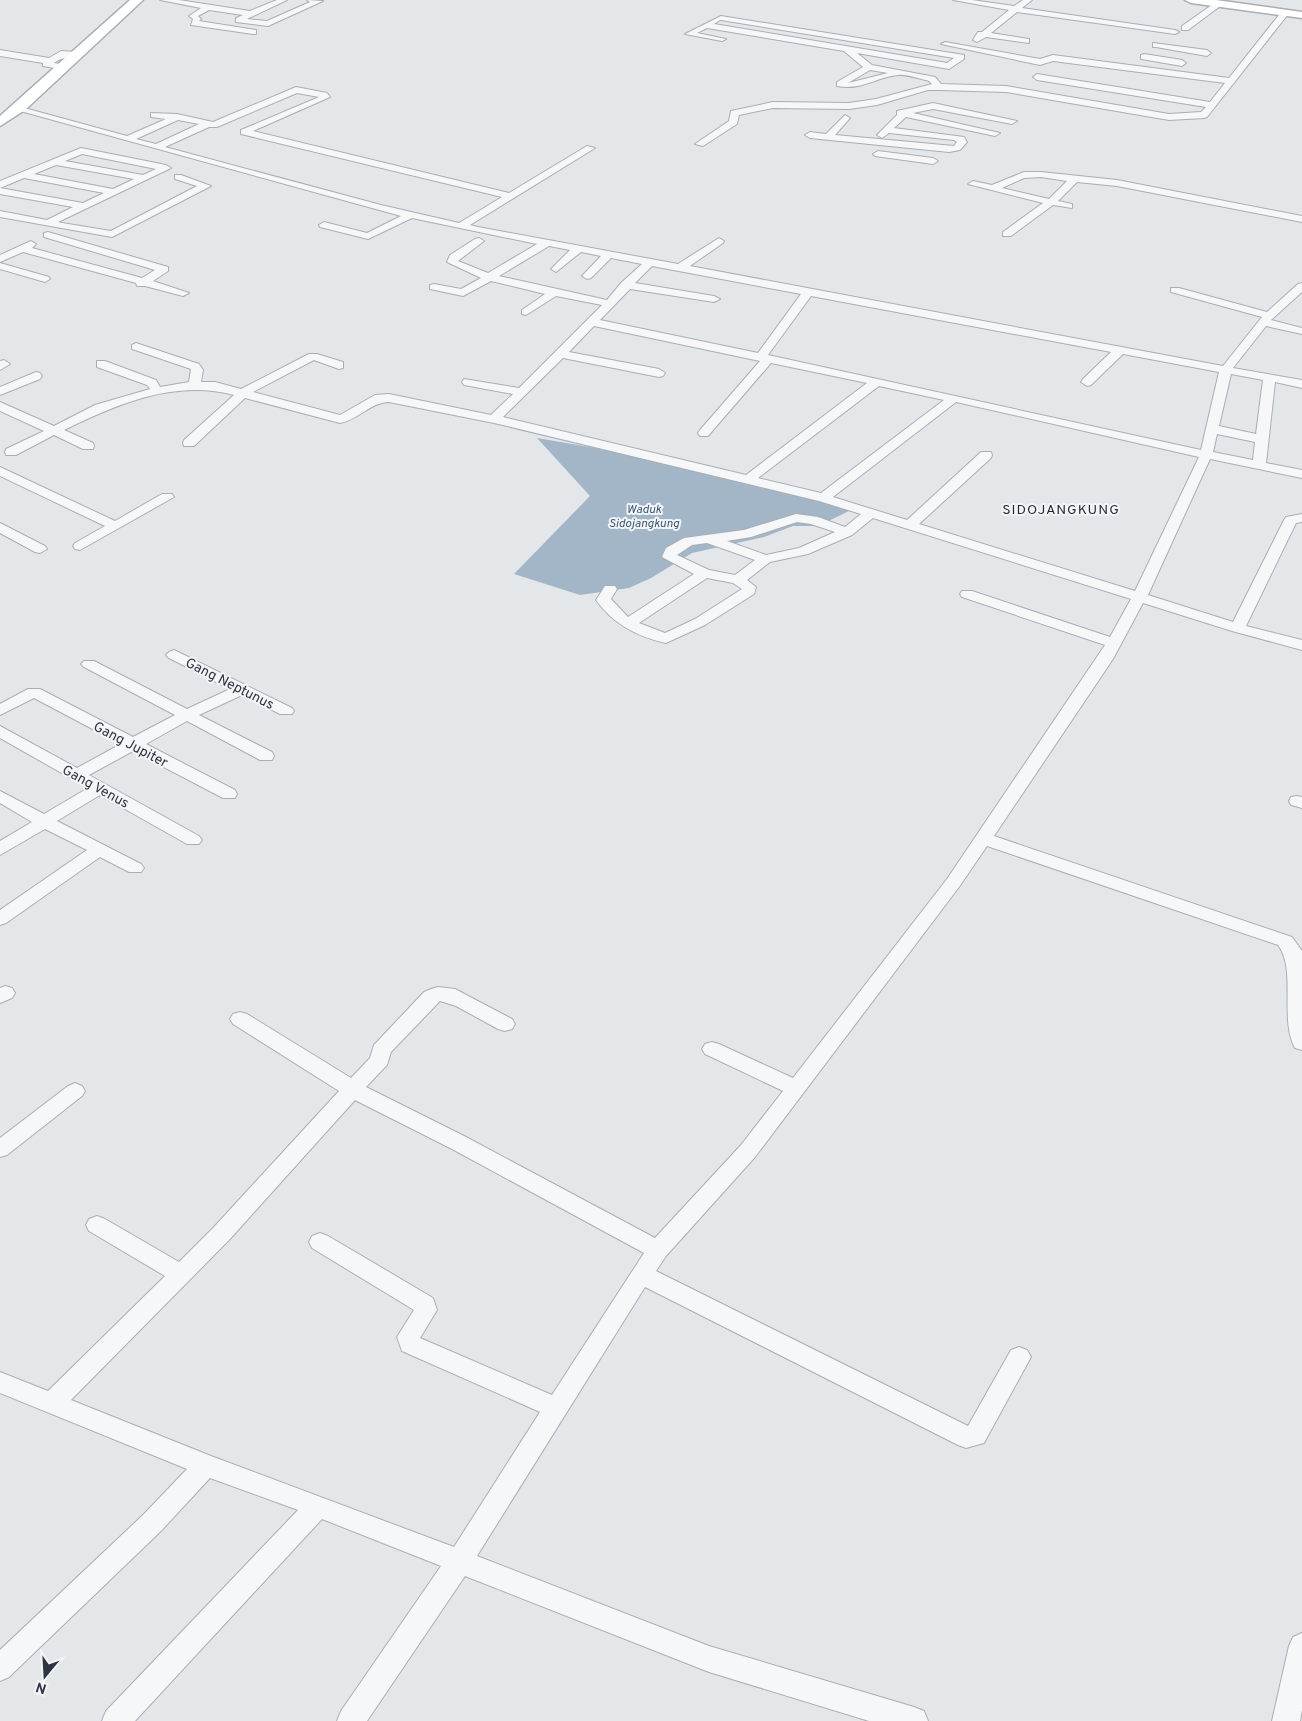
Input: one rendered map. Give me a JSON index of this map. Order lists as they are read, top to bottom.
{
  "streets": {
    "street": ["Gang Neptunus", "Gang Jupiter", "Gang Venus"]
  },
  "districts": ["SIDOJANGKUNG"],
  "water": ["Waduk Sidojangkung"],
  "north": "bottom"
}
